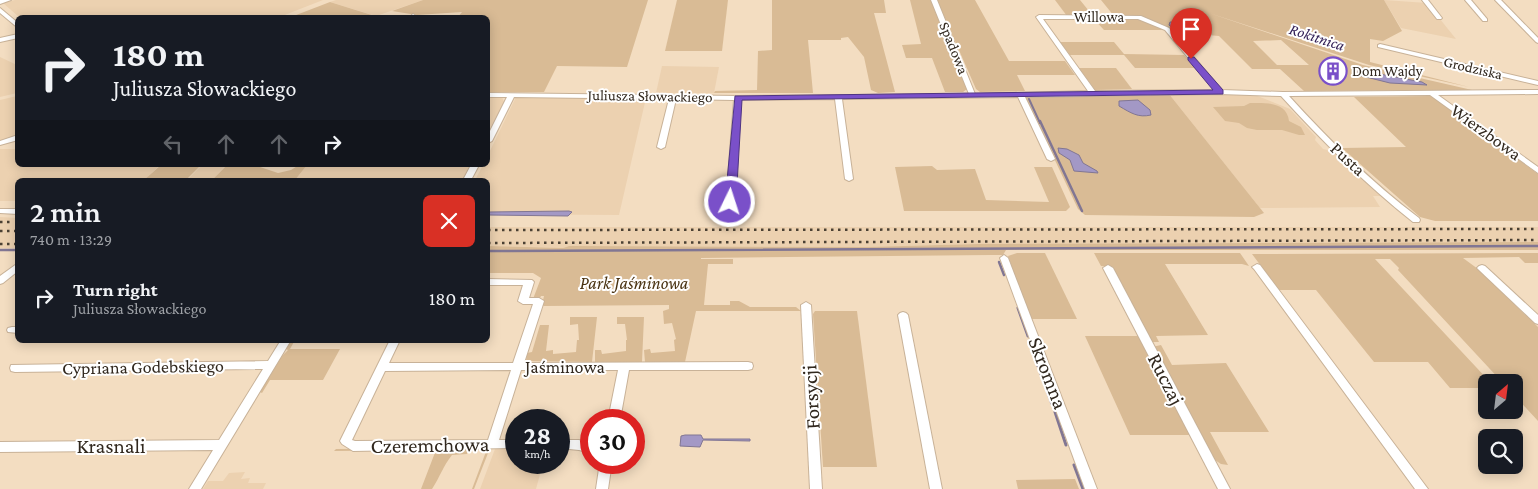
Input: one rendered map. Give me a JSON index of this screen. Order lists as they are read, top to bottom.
{
  "streets": {
    "street": [
      "Willowa",
      "Spadowa",
      "Grodziska",
      "Juliusza Słowackiego",
      "Wierzbowa",
      "Pusta",
      "Cypriana Godebskiego",
      "Jaśminowa",
      "Skromna",
      "Ruczaj",
      "Forsycji",
      "Czeremchowa",
      "Krasnali"
    ]
  },
  "crossings": [
    ["Willowa", "Juliusza Słowackiego"],
    ["Spadowa", "Juliusza Słowackiego"],
    ["Juliusza Słowackiego", "Wierzbowa"],
    ["Juliusza Słowackiego", "Pusta"],
    ["Jaśminowa", "Czeremchowa"]
  ],
  "water": ["Rokitnica"],
  "parks": ["Park Jaśminowa"],
  "places": {
    "building": ["Dom Wajdy"]
  },
  "north": "top right",
  "page": {
    "turn": ["180 m", "Juliusza Słowackiego"],
    "heading": ["2 min", "740 m · 13:29"],
    "list": [
      {
        "name": "Turn right",
        "note": "Juliusza Słowackiego",
        "value": "180 m"
      }
    ],
    "speed": "28 km/h",
    "limit": "30"
  }
}
